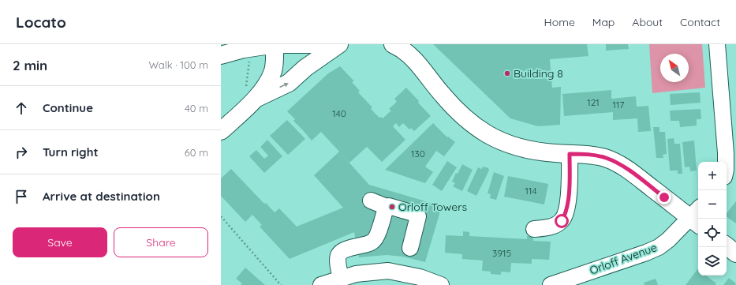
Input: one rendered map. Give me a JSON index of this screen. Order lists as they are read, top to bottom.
{
  "streets": {
    "street": ["Orloff Avenue"]
  },
  "places": ["Building 8", "Orloff Towers"],
  "house_numbers": [
    "121",
    "117",
    "140",
    "130",
    "114",
    "3915"
  ],
  "north": "top left",
  "page": {
    "header": "Locato",
    "nav": [
      "Home",
      "Map",
      "About",
      "Contact"
    ],
    "heading": ["2 min", "Walk · 100 m"],
    "list": [
      ["Continue", "40 m"],
      ["Turn right", "60 m"],
      "Arrive at destination"
    ],
    "map_buttons": ["+", "−"],
    "buttons": ["Save", "Share"]
  }
}
